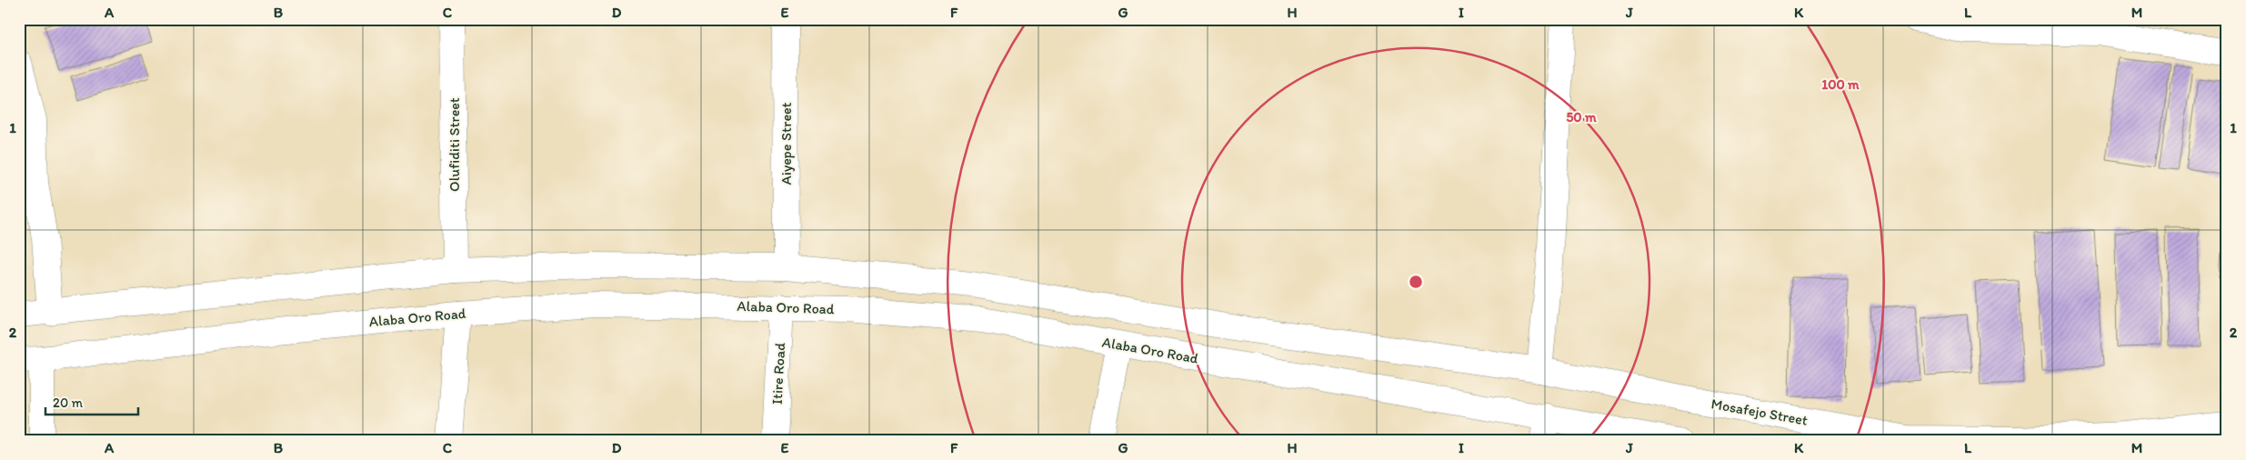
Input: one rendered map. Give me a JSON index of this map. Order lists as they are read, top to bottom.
{
  "streets": {
    "main road": [
      "Aiyepe Street",
      "Olufiditi Street",
      "Alaba Oro Road",
      "Itire Road",
      "Mosafejo Street"
    ]
  },
  "crossings": [
    ["Alaba Oro Road", "Itire Road"]
  ],
  "scale_bar": "20 m",
  "grid": {
    "columns": [
      "A",
      "B",
      "C",
      "D",
      "E",
      "F",
      "G",
      "H",
      "I",
      "J",
      "K",
      "L",
      "M"
    ],
    "rows": ["1", "2"]
  },
  "rings": ["100 m", "50 m"]
}
